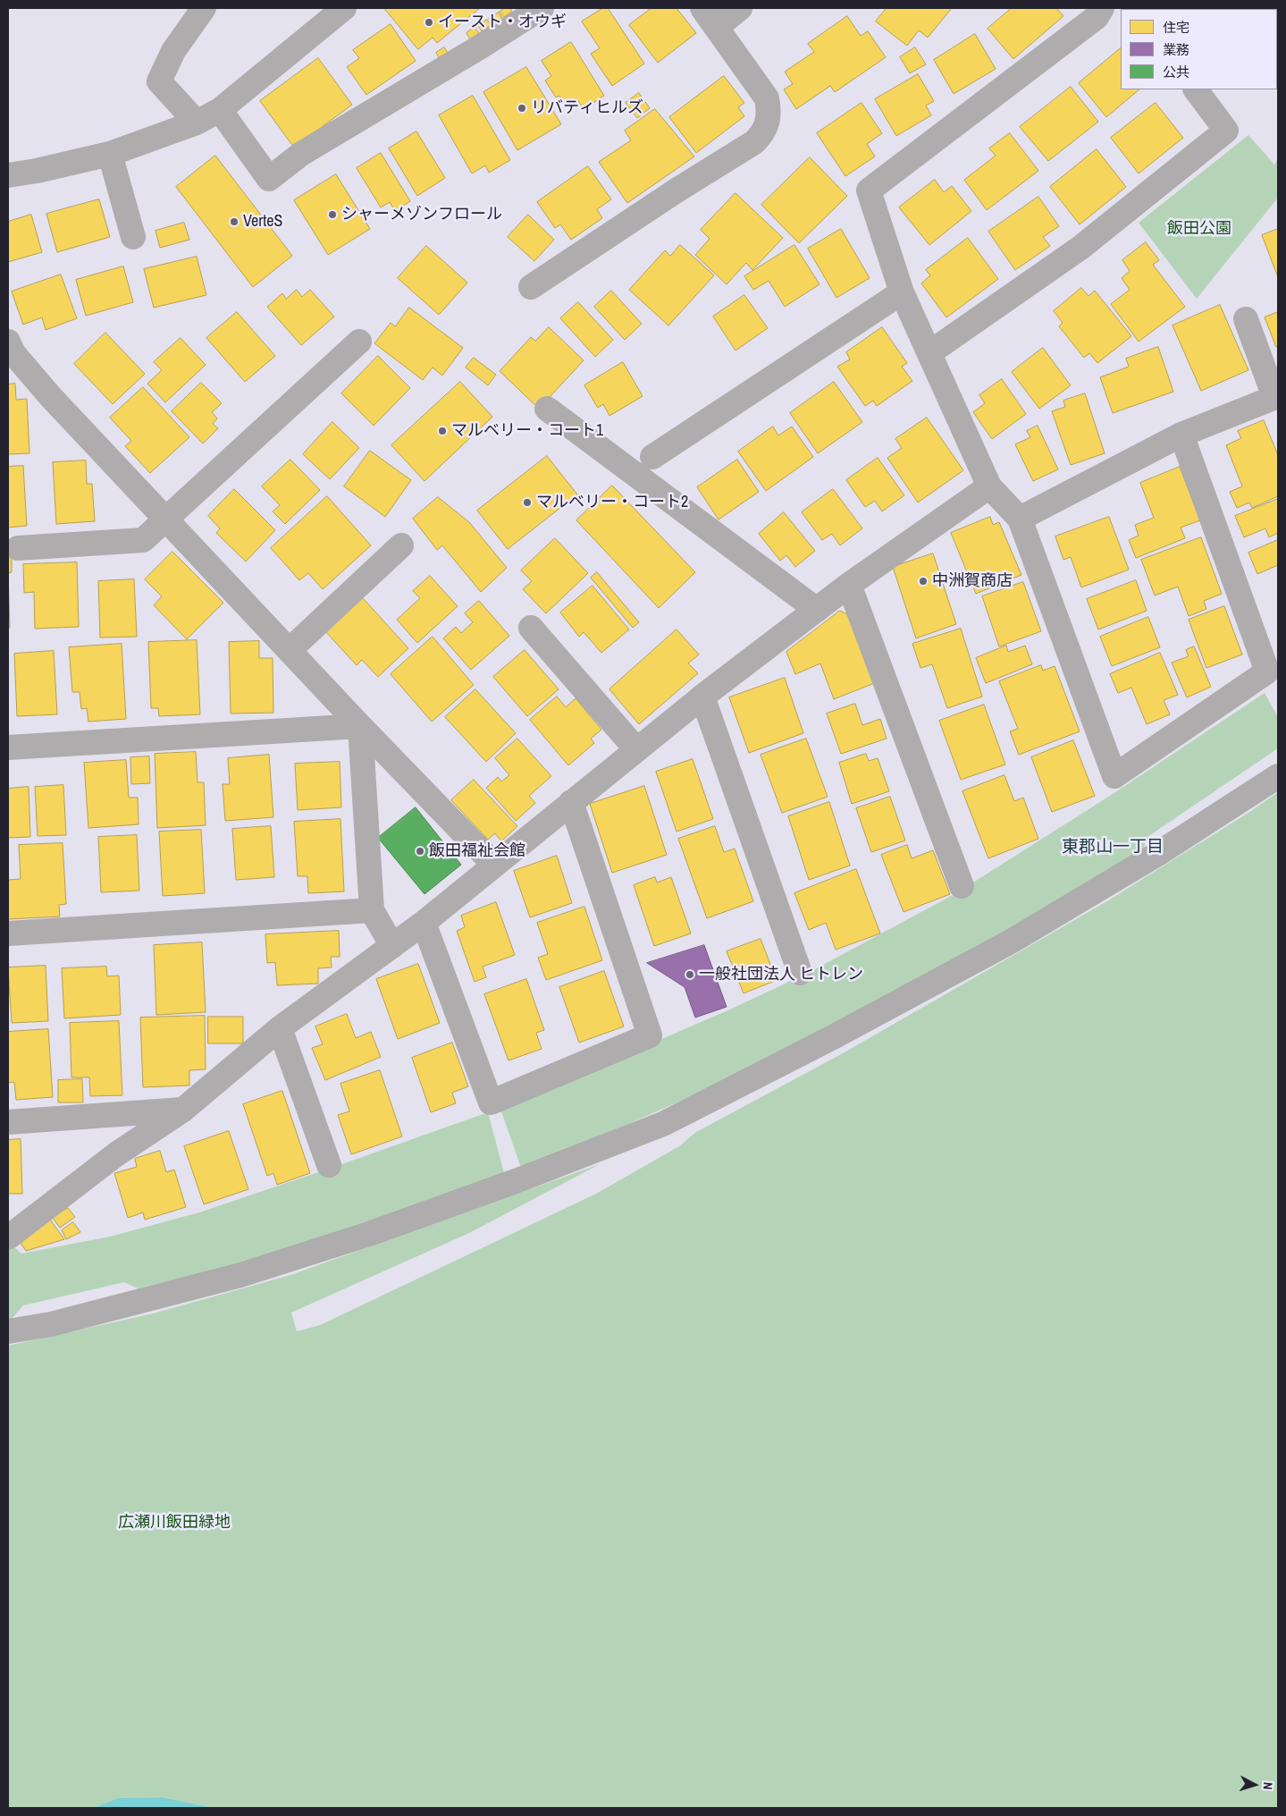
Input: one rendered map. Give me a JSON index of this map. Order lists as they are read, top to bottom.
{
  "districts": ["東郡山一丁目"],
  "parks": ["飯田公園", "広瀬川飯田緑地"],
  "places": [
    "イースト・オウギ",
    "リバティヒルズ",
    "シャーメゾンフロール",
    "VerteS",
    "マルベリー・コート1",
    "マルベリー・コート2",
    "中洲賀商店",
    "飯田福祉会館",
    "一般社団法人 ヒトレン"
  ],
  "legend": ["住宅", "業務", "公共"],
  "north": "right"
}
